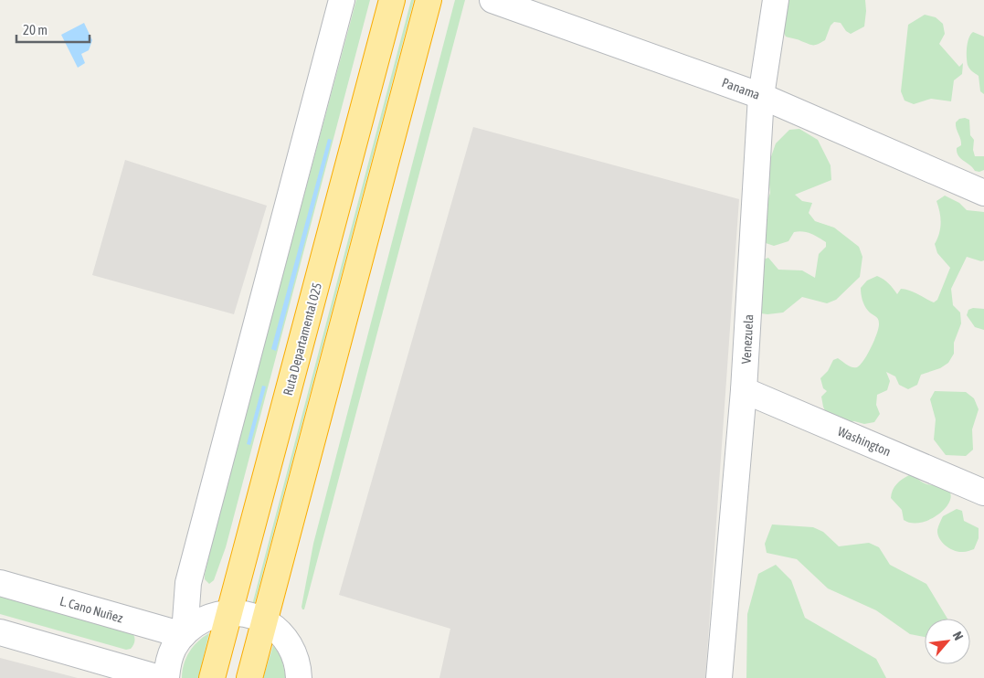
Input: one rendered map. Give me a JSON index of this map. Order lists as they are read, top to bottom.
{
  "streets": {
    "highway": ["Ruta Departamental 025"],
    "street": [
      "Panama",
      "Venezuela",
      "Washington",
      "L. Cano Nuñez"
    ]
  },
  "crossings": [
    ["Panama", "Venezuela"],
    ["Venezuela", "Washington"]
  ],
  "scale_bar": "20 m",
  "north": "top right"
}
